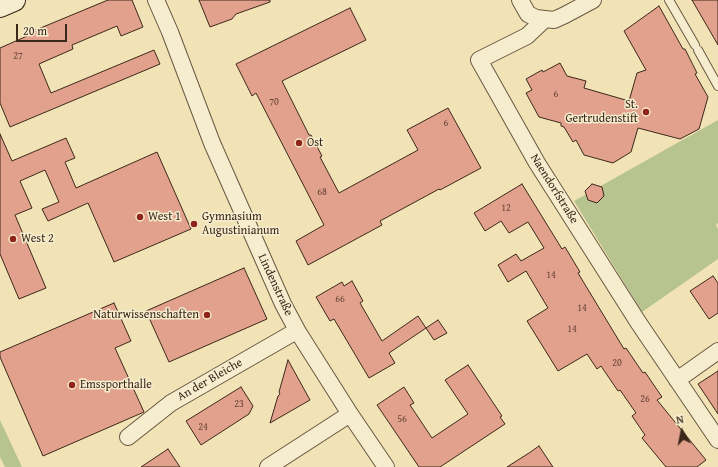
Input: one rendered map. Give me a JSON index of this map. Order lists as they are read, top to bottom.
{
  "streets": {
    "street": ["Naendorfstraße", "Lindenstraße", "An der Bleiche"]
  },
  "crossings": [
    ["Lindenstraße", "An der Bleiche"]
  ],
  "places": [
    "St. Gertrudenstift",
    "Ost",
    "West 1",
    "Gymnasium Augustinianum",
    "West 2",
    "Naturwissenschaften",
    "Emssporthalle"
  ],
  "house_numbers": [
    "27",
    "6",
    "70",
    "6",
    "68",
    "12",
    "14",
    "66",
    "14",
    "14",
    "20",
    "26",
    "23",
    "56",
    "24"
  ],
  "scale_bar": "20 m",
  "north": "top"
}
